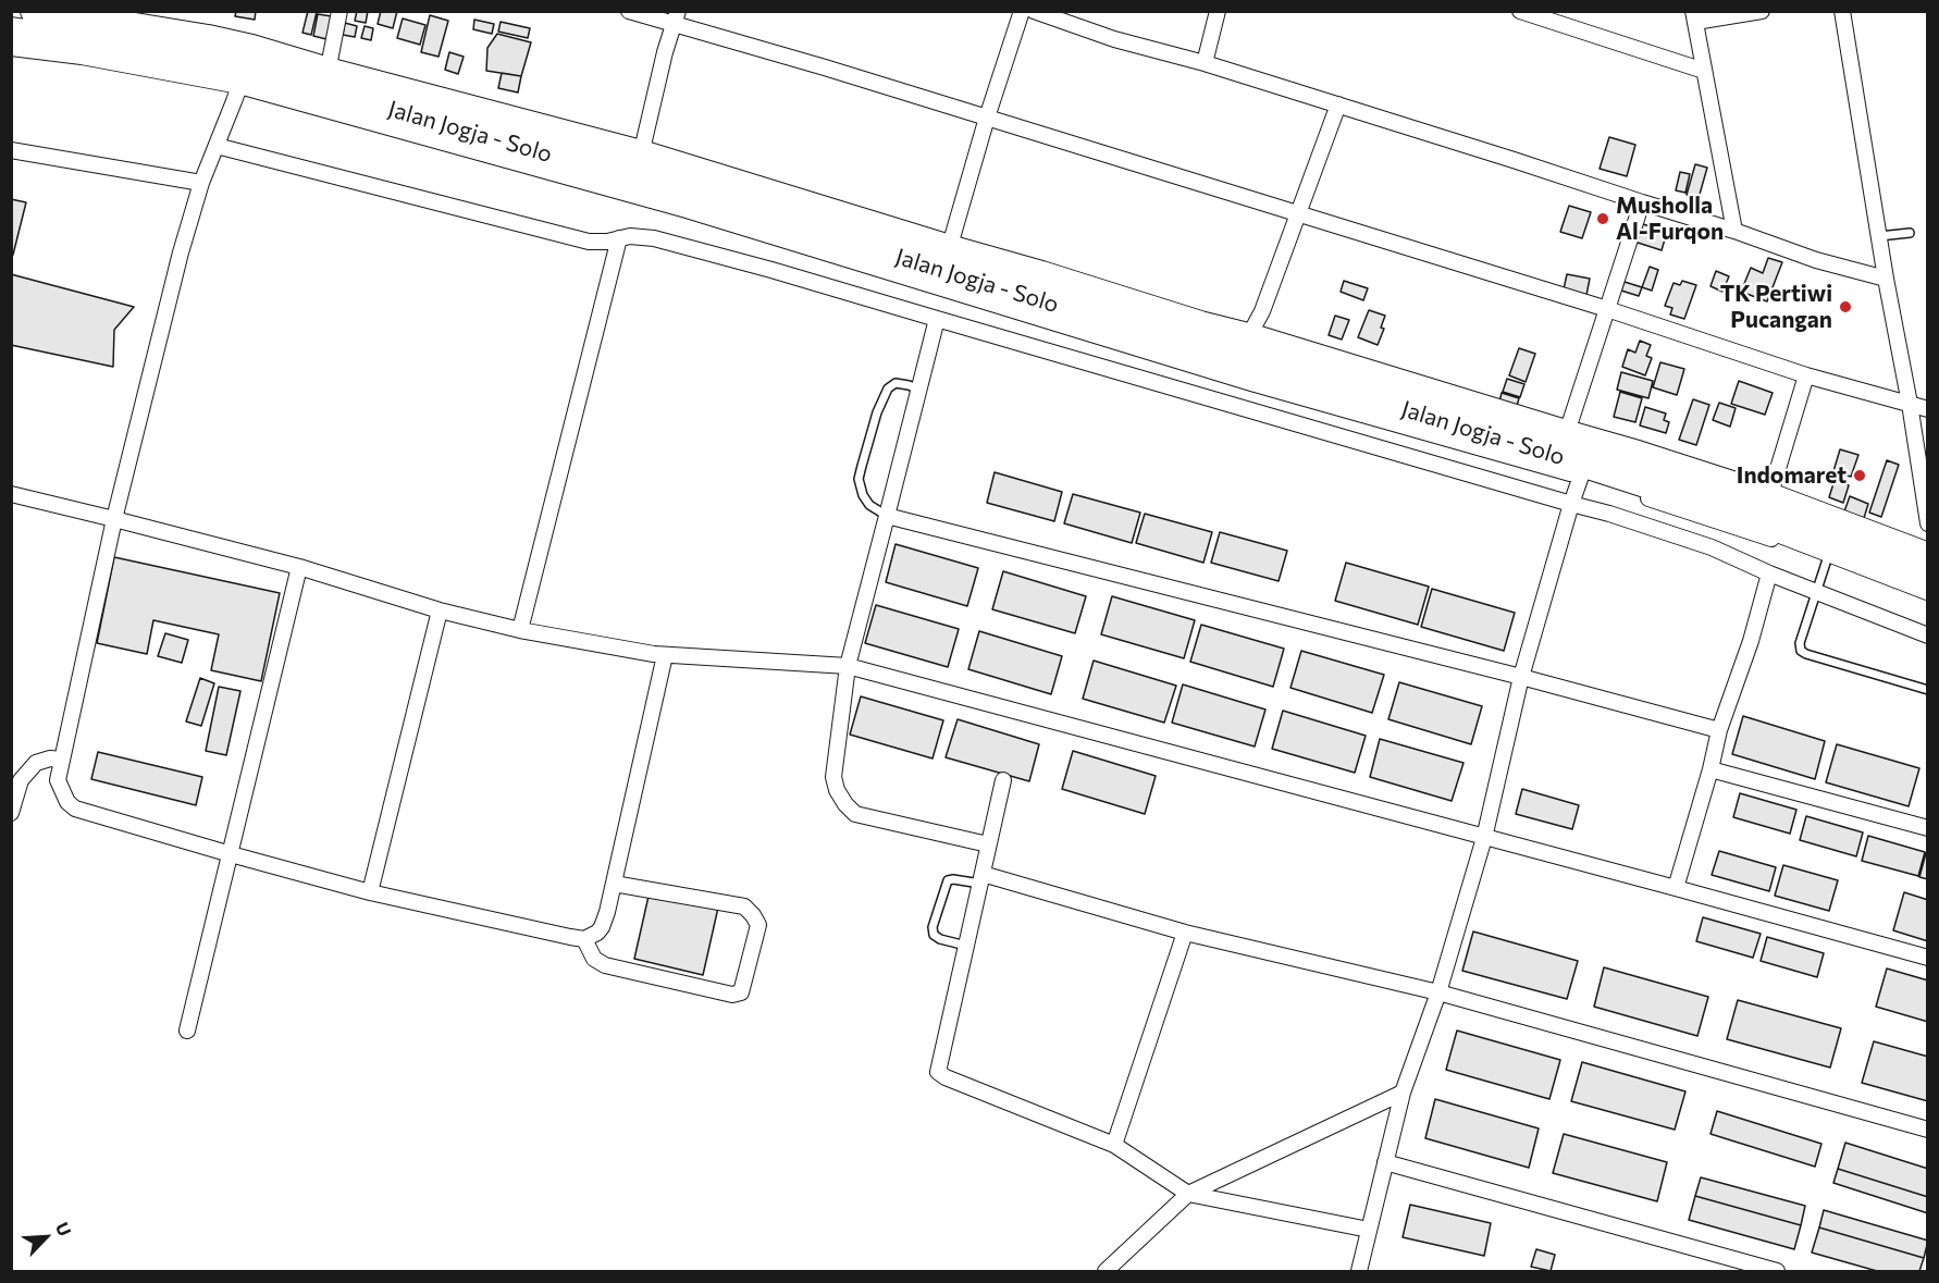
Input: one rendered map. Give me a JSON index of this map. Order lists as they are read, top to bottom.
{
  "streets": {
    "highway": ["Jalan Jogja - Solo"]
  },
  "places": ["Musholla Al-Furqon", "TK Pertiwi Pucangan", "Indomaret"],
  "north": "top right"
}
